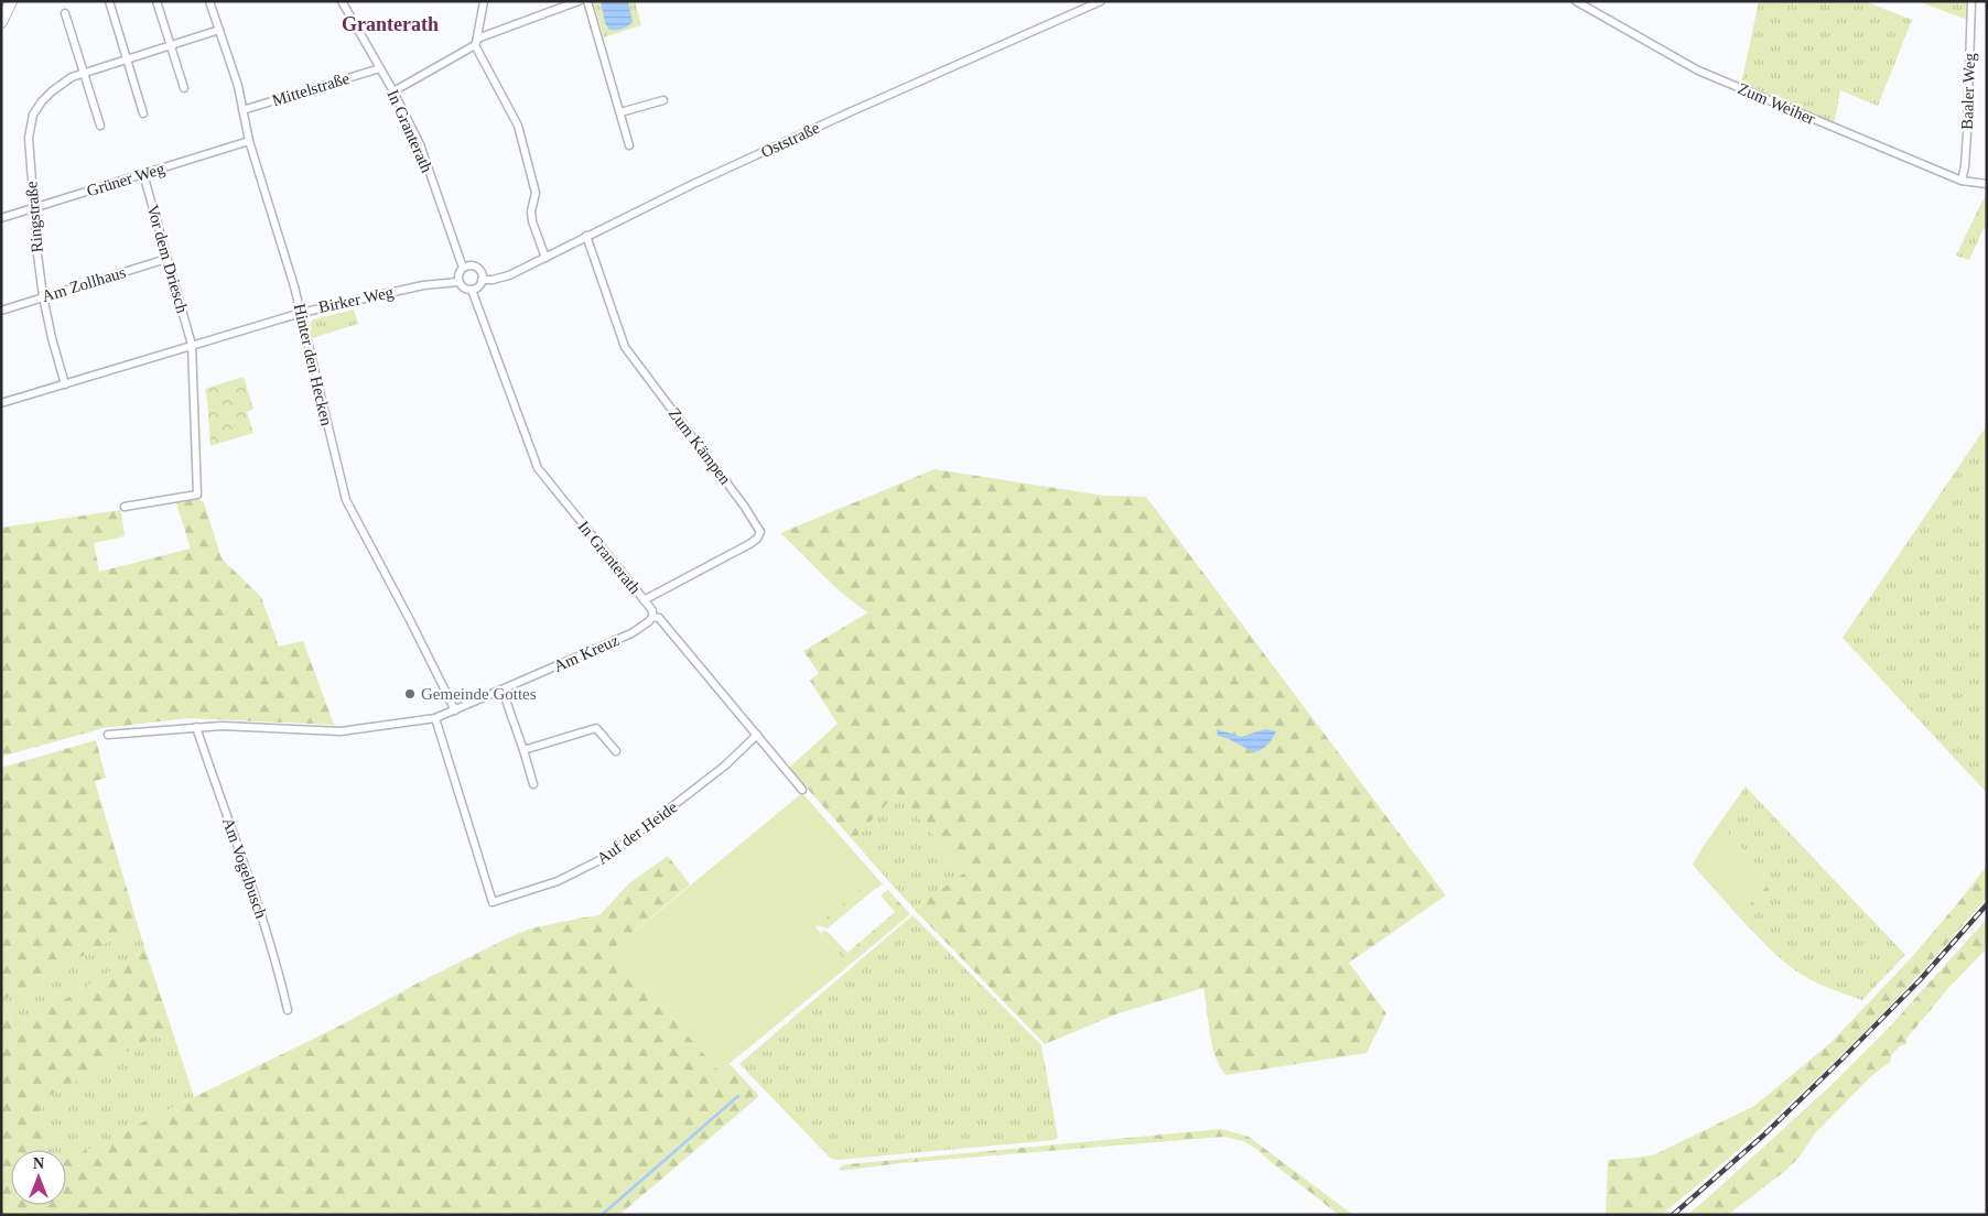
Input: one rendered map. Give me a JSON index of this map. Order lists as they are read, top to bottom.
{
  "streets": {
    "street": [
      "Mittelstraße",
      "Baaler Weg",
      "Zum Weiher",
      "In Granterath",
      "Oststraße",
      "Grüner Weg",
      "Ringstraße",
      "Vor dem Driesch",
      "Am Zollhaus",
      "Birker Weg",
      "Hinter den Hecken",
      "Zum Kämpen",
      "Am Kreuz",
      "Auf der Heide",
      "Am Vogelbusch"
    ]
  },
  "crossings": [
    ["Mittelstraße", "In Granterath"],
    ["Mittelstraße", "Hinter den Hecken"],
    ["Baaler Weg", "Zum Weiher"],
    ["In Granterath", "Oststraße"],
    ["In Granterath", "Birker Weg"],
    ["In Granterath", "Zum Kämpen"],
    ["In Granterath", "Am Kreuz"],
    ["In Granterath", "Auf der Heide"],
    ["Oststraße", "Birker Weg"],
    ["Oststraße", "Zum Kämpen"],
    ["Grüner Weg", "Ringstraße"],
    ["Grüner Weg", "Vor dem Driesch"],
    ["Grüner Weg", "Hinter den Hecken"],
    ["Ringstraße", "Am Zollhaus"],
    ["Ringstraße", "Birker Weg"],
    ["Ringstraße", "Hinter den Hecken"],
    ["Vor dem Driesch", "Am Zollhaus"],
    ["Vor dem Driesch", "Birker Weg"],
    ["Birker Weg", "Hinter den Hecken"],
    ["Hinter den Hecken", "Am Kreuz"]
  ],
  "districts": ["Granterath"],
  "places": ["Gemeinde Gottes"],
  "north": "top"
}
